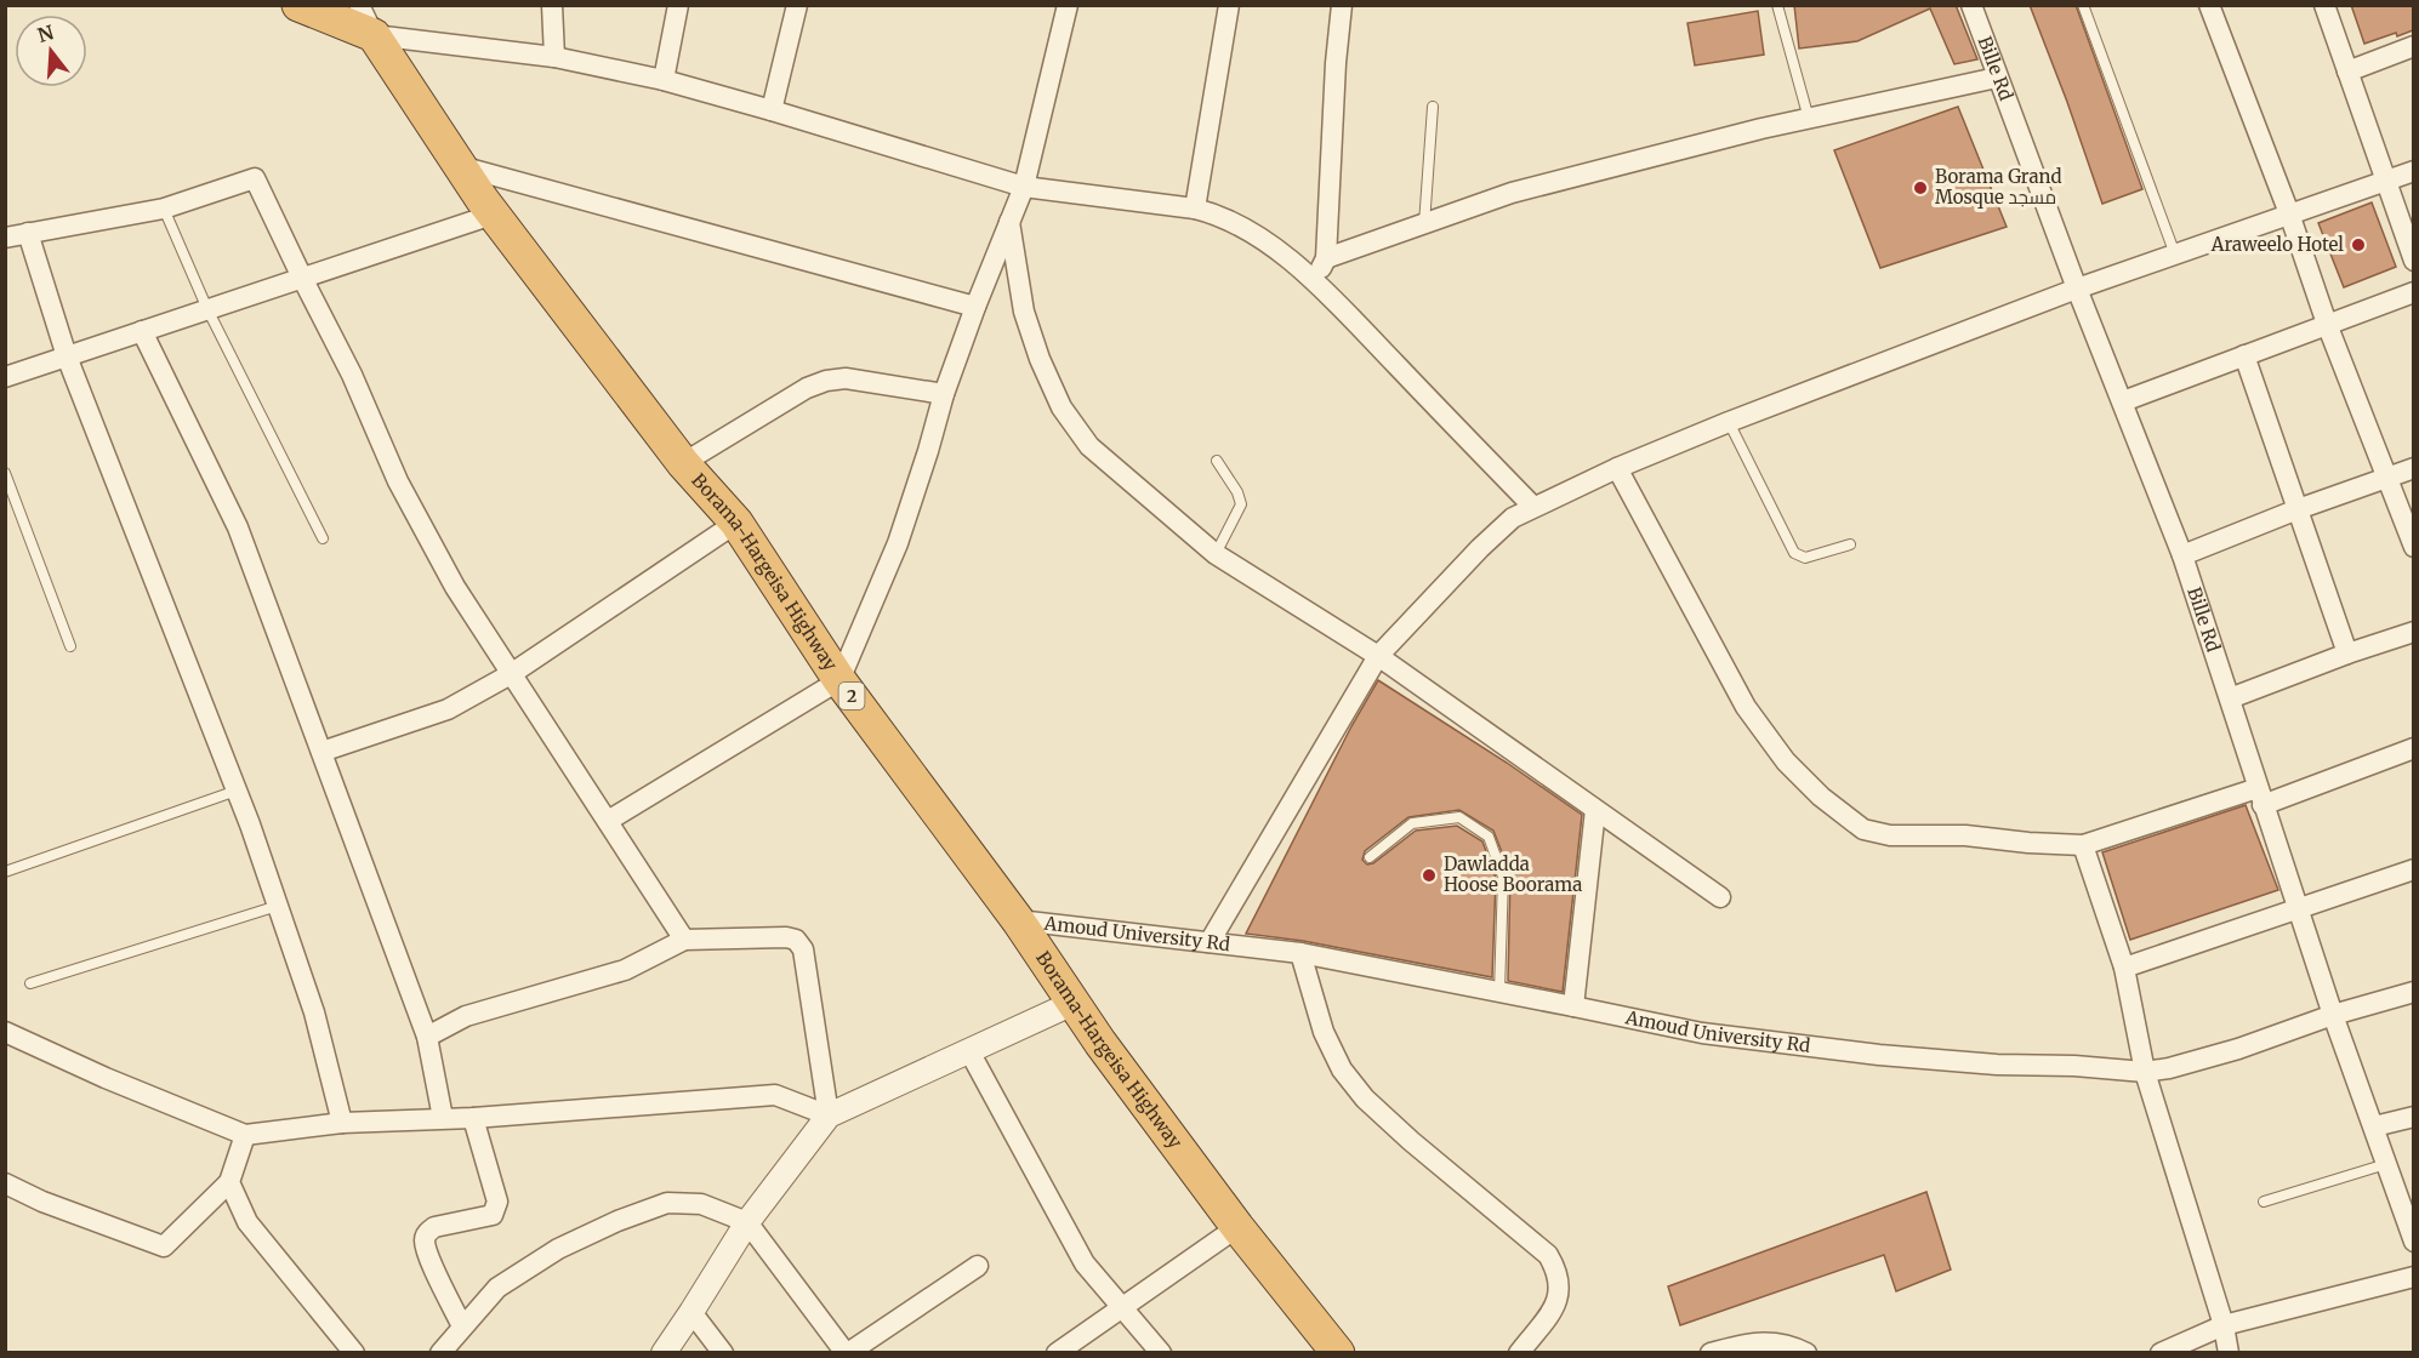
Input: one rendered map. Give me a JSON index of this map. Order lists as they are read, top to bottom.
{
  "streets": {
    "highway": ["Borama-Hargeisa Highway", "2"],
    "street": ["Bille Rd", "Amoud University Rd"]
  },
  "crossings": [
    ["Bille Rd", "Amoud University Rd"],
    ["Borama-Hargeisa Highway", "Amoud University Rd"]
  ],
  "places": ["Borama Grand Mosque مسجد", "Araweelo Hotel", "Dawladda Hoose Boorama"],
  "north": "top"
}
